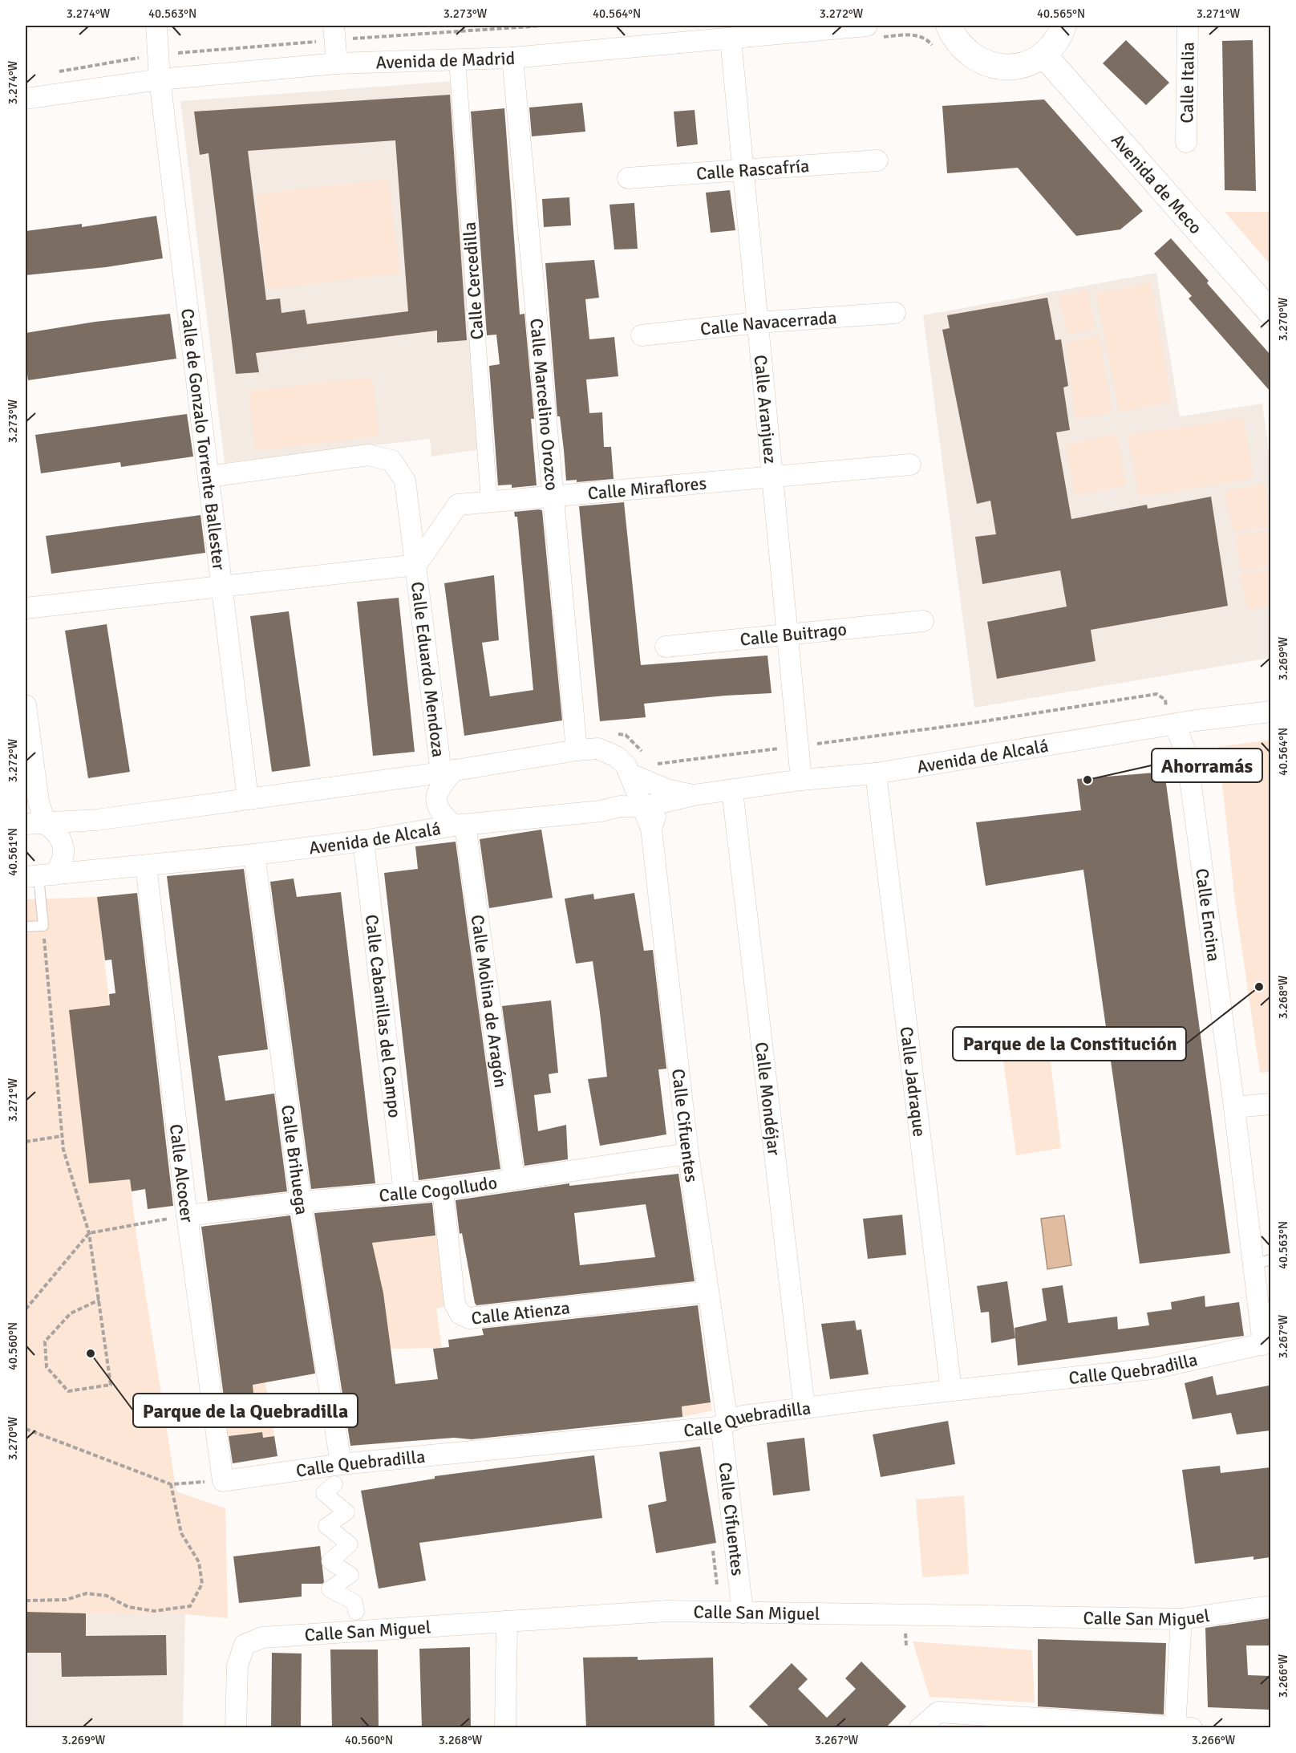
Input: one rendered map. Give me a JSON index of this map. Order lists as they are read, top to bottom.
{
  "streets": {
    "street": [
      "Avenida de Madrid",
      "Calle Italia",
      "Calle Rascafría",
      "Avenida de Meco",
      "Calle Cercedilla",
      "Calle Navacerrada",
      "Calle Marcelino Orozco",
      "Calle Aranjuez",
      "Calle de Gonzalo Torrente Ballester",
      "Calle Miraflores",
      "Calle Buitrago",
      "Calle Eduardo Mendoza",
      "Avenida de Alcalá",
      "Calle Encina",
      "Calle Molina de Aragón",
      "Calle Cabanillas del Campo",
      "Calle Jadraque",
      "Calle Mondéjar",
      "Calle Cifuentes",
      "Calle Brihuega",
      "Calle Alcocer",
      "Calle Cogolludo",
      "Calle Atienza",
      "Calle Quebradilla",
      "Calle San Miguel"
    ]
  },
  "crossings": [
    ["Avenida de Madrid", "Calle Cercedilla"],
    ["Avenida de Madrid", "Calle Marcelino Orozco"],
    ["Avenida de Madrid", "Calle Aranjuez"],
    ["Avenida de Madrid", "Calle de Gonzalo Torrente Ballester"],
    ["Calle Rascafría", "Calle Aranjuez"],
    ["Calle Cercedilla", "Calle Miraflores"],
    ["Calle Navacerrada", "Calle Aranjuez"],
    ["Calle Marcelino Orozco", "Calle Miraflores"],
    ["Calle Marcelino Orozco", "Avenida de Alcalá"],
    ["Calle Aranjuez", "Calle Miraflores"],
    ["Calle Aranjuez", "Calle Buitrago"],
    ["Calle Aranjuez", "Avenida de Alcalá"],
    ["Calle de Gonzalo Torrente Ballester", "Calle Eduardo Mendoza"],
    ["Calle de Gonzalo Torrente Ballester", "Avenida de Alcalá"],
    ["Calle Miraflores", "Calle Eduardo Mendoza"],
    ["Calle Eduardo Mendoza", "Avenida de Alcalá"],
    ["Avenida de Alcalá", "Calle Encina"],
    ["Avenida de Alcalá", "Calle Molina de Aragón"],
    ["Avenida de Alcalá", "Calle Cabanillas del Campo"],
    ["Avenida de Alcalá", "Calle Jadraque"],
    ["Avenida de Alcalá", "Calle Mondéjar"],
    ["Avenida de Alcalá", "Calle Cifuentes"],
    ["Avenida de Alcalá", "Calle Brihuega"],
    ["Avenida de Alcalá", "Calle Alcocer"],
    ["Calle Encina", "Calle Quebradilla"],
    ["Calle Molina de Aragón", "Calle Cogolludo"],
    ["Calle Cabanillas del Campo", "Calle Cogolludo"],
    ["Calle Jadraque", "Calle Quebradilla"],
    ["Calle Mondéjar", "Calle Quebradilla"],
    ["Calle Cifuentes", "Calle Cogolludo"],
    ["Calle Cifuentes", "Calle Atienza"],
    ["Calle Cifuentes", "Calle Quebradilla"],
    ["Calle Cifuentes", "Calle San Miguel"],
    ["Calle Brihuega", "Calle Cogolludo"],
    ["Calle Brihuega", "Calle Quebradilla"],
    ["Calle Alcocer", "Calle Cogolludo"],
    ["Calle Alcocer", "Calle Quebradilla"],
    ["Calle Cogolludo", "Calle Atienza"]
  ],
  "places": ["Ahorramás", "Parque de la Constitución", "Parque de la Quebradilla"],
  "coordinates": [
    "3.274°W",
    "40.563°N",
    "3.273°W",
    "40.564°N",
    "3.272°W",
    "40.565°N",
    "3.271°W",
    "3.270°W",
    "3.269°W",
    "40.561°N",
    "3.268°W",
    "3.267°W",
    "40.560°N",
    "3.266°W"
  ]
}
